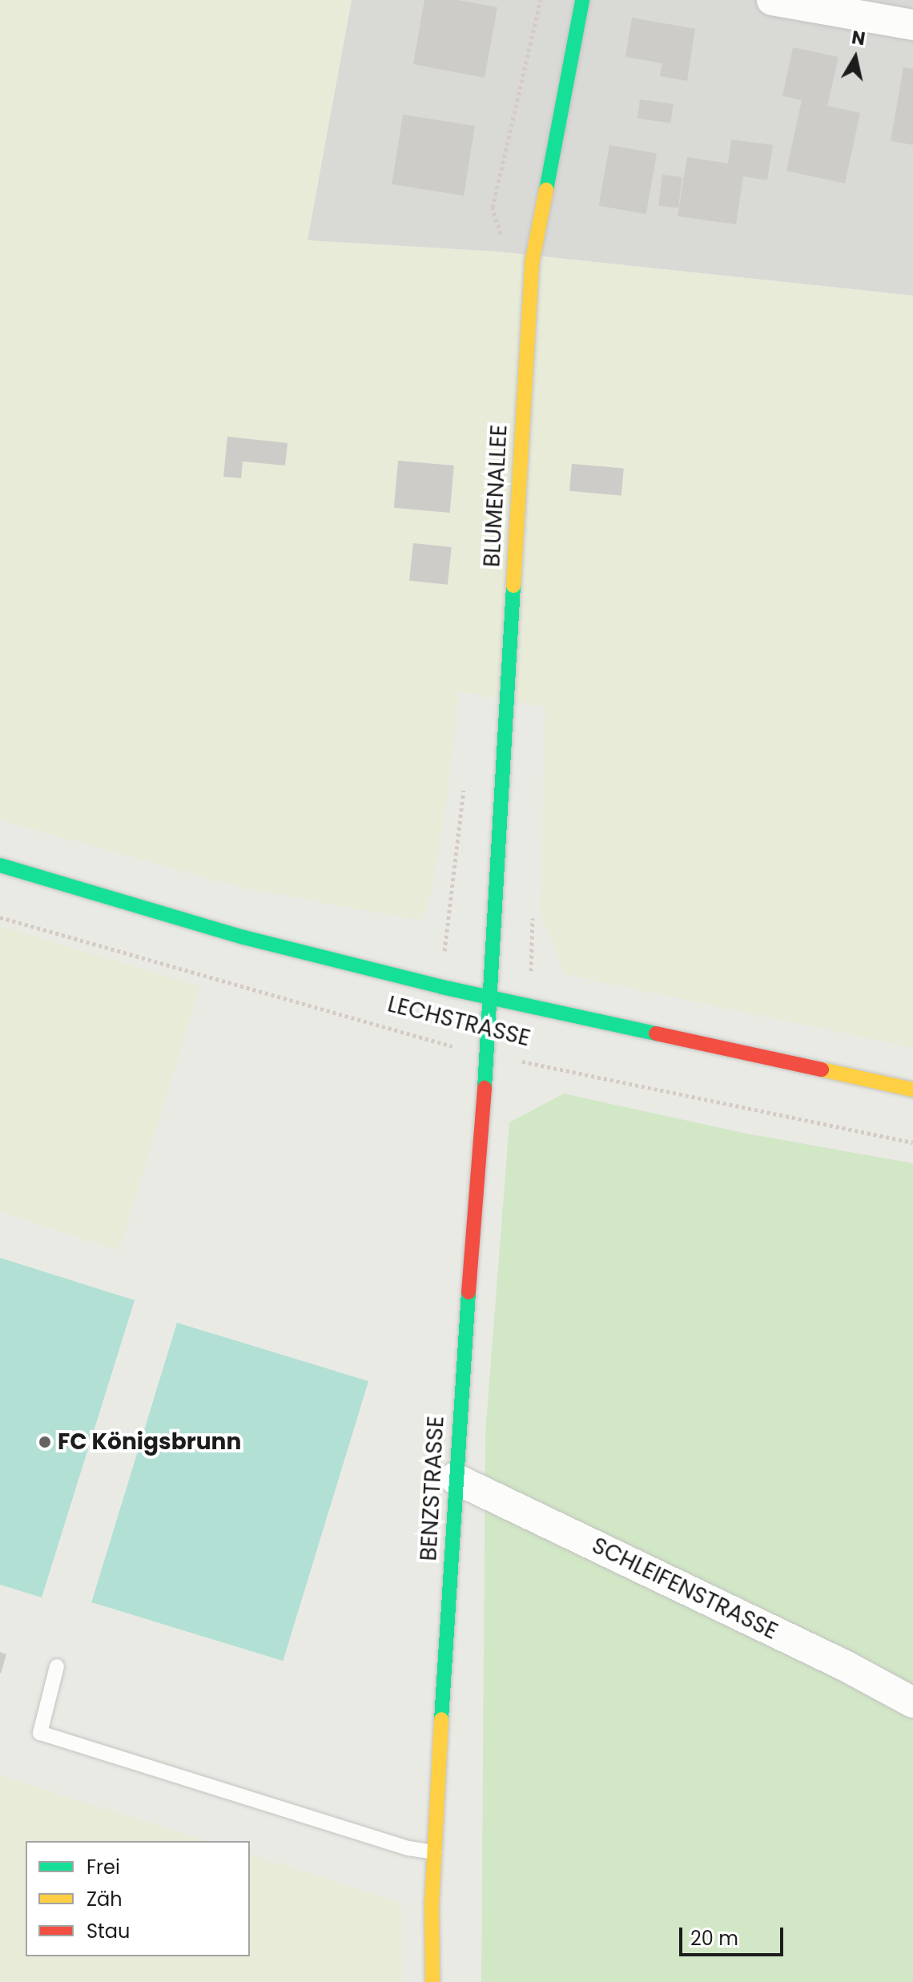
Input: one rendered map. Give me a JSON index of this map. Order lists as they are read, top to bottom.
{
  "streets": {
    "street": [
      "BLUMENALLEE",
      "LECHSTRASSE",
      "BENZSTRASSE",
      "SCHLEIFENSTRASSE"
    ]
  },
  "crossings": [
    ["BLUMENALLEE", "LECHSTRASSE"],
    ["BLUMENALLEE", "BENZSTRASSE"],
    ["LECHSTRASSE", "BENZSTRASSE"],
    ["BENZSTRASSE", "SCHLEIFENSTRASSE"]
  ],
  "places": ["FC Königsbrunn"],
  "legend": ["Frei", "Zäh", "Stau"],
  "scale_bar": "20 m",
  "north": "top"
}
